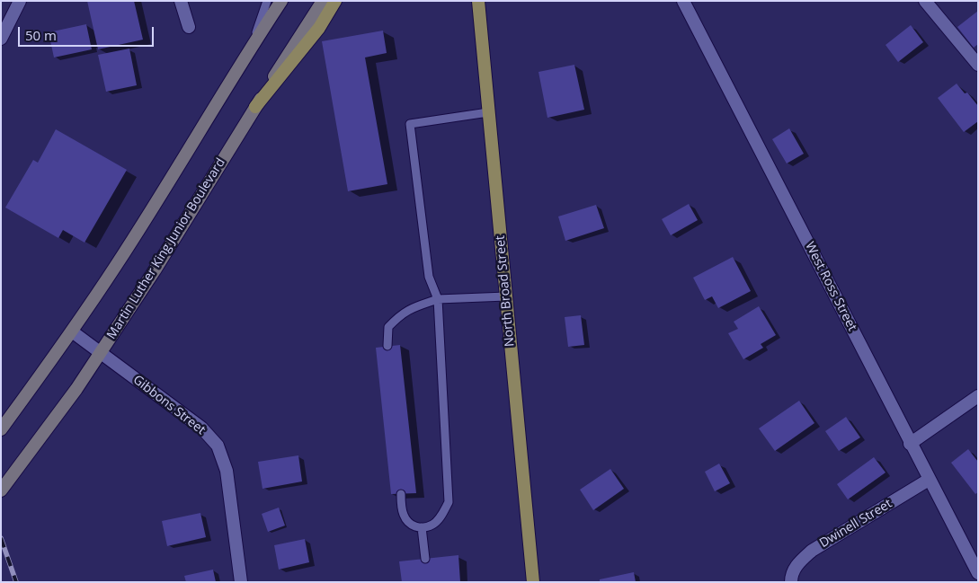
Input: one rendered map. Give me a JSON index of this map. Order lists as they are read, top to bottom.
{
  "streets": {
    "main road": ["Martin Luther King Junior Boulevard", "North Broad Street"],
    "street": ["West Ross Street", "Gibbons Street", "Dwinell Street"]
  },
  "crossings": [
    ["Martin Luther King Junior Boulevard", "Gibbons Street"],
    ["West Ross Street", "Dwinell Street"]
  ],
  "scale_bar": "50 m"
}
